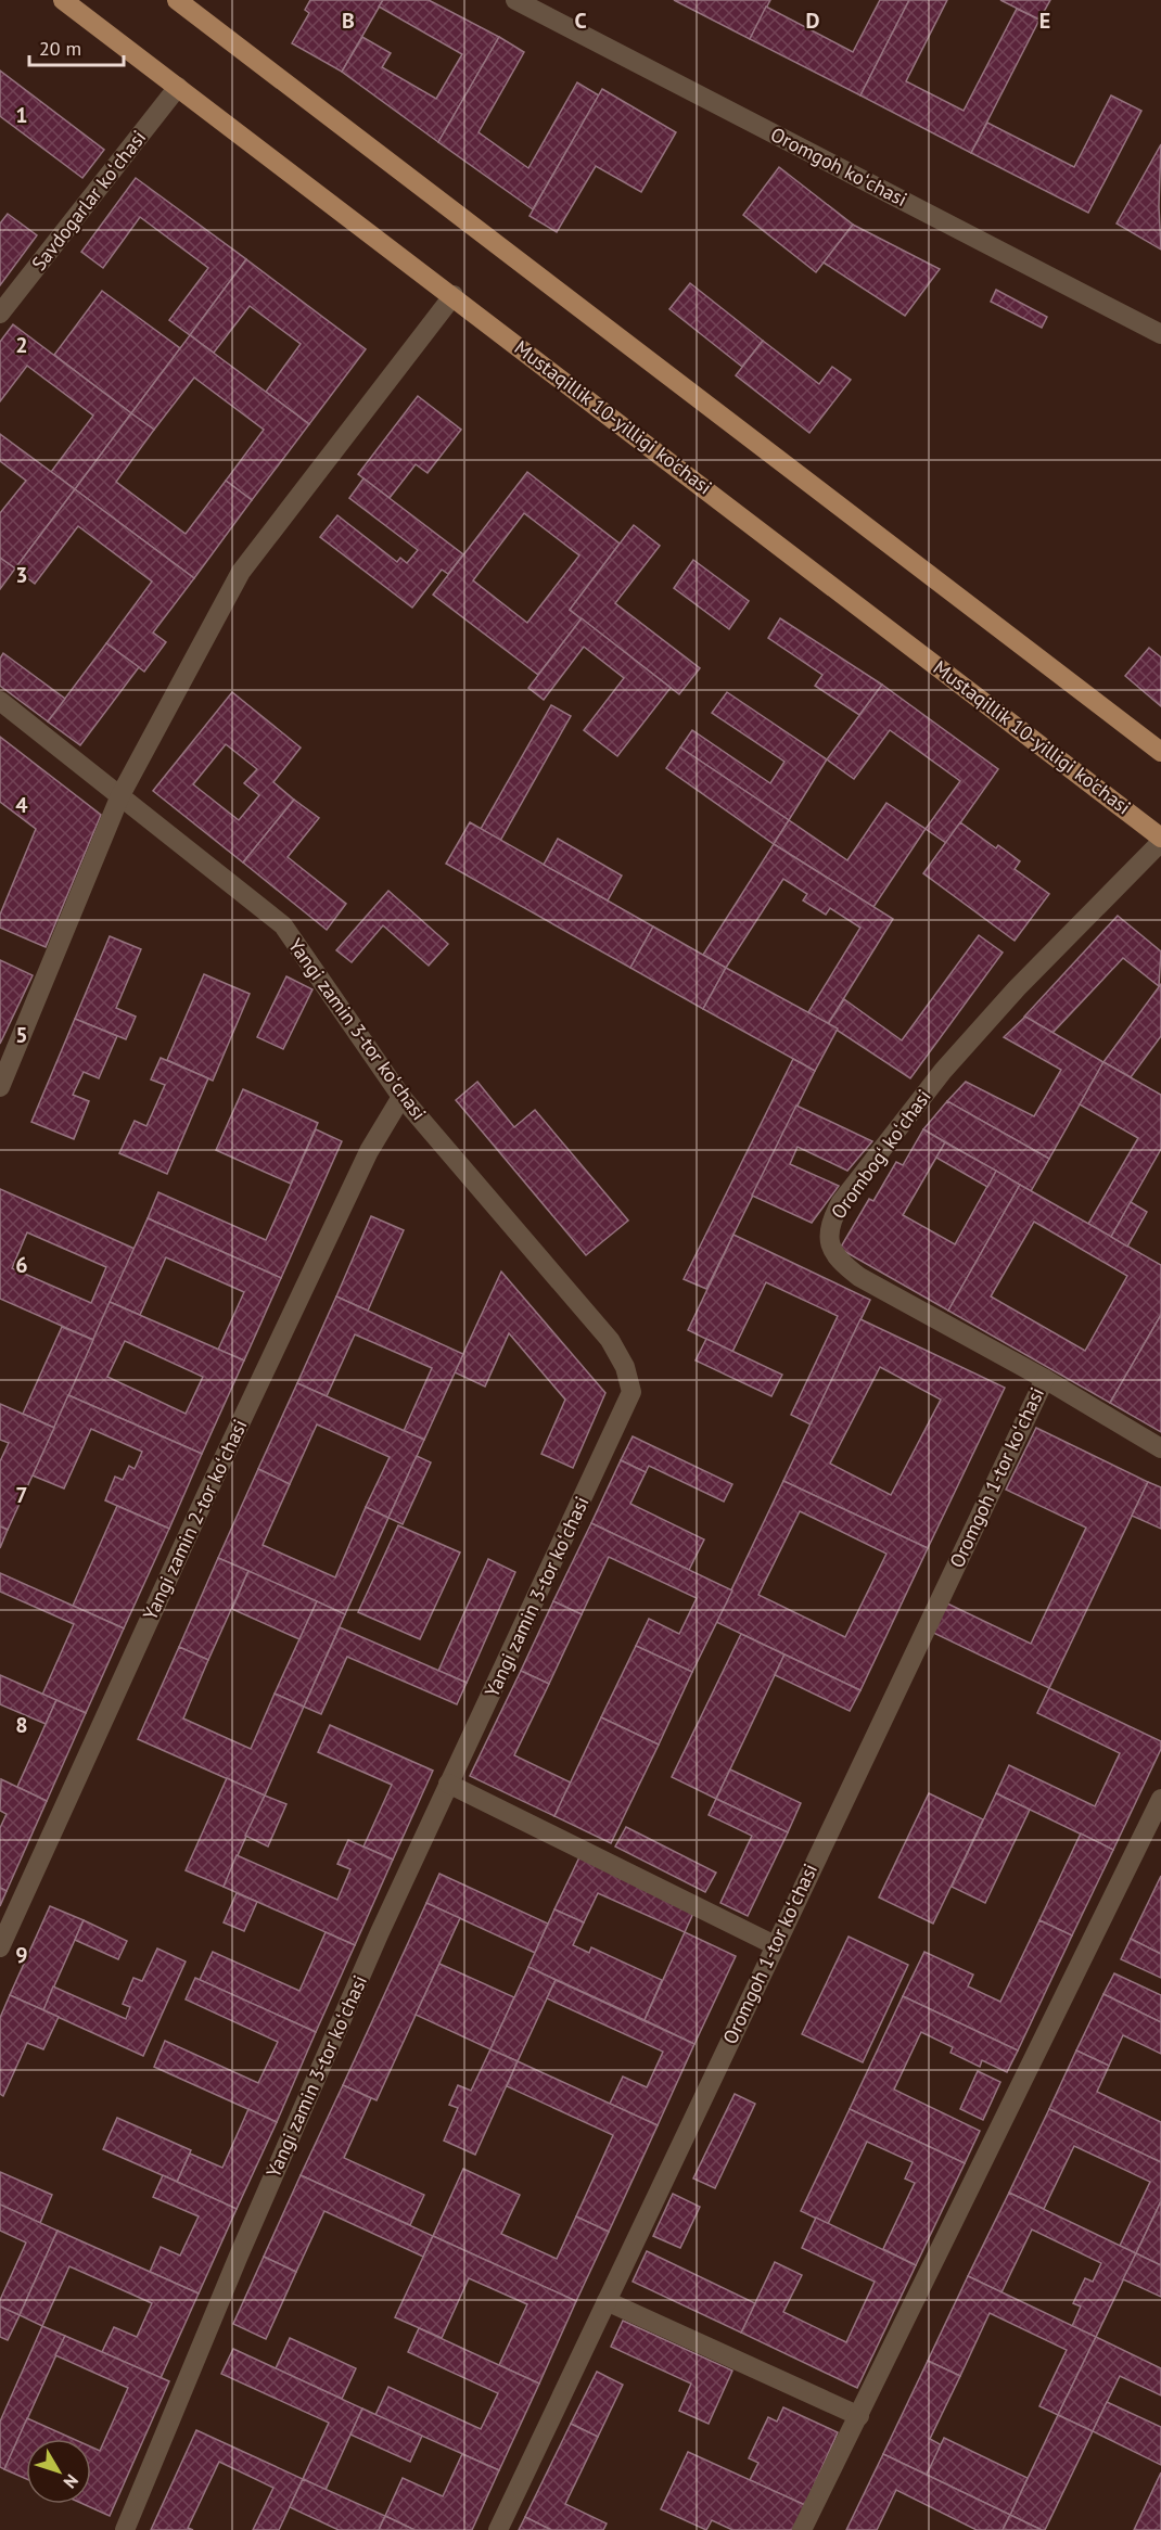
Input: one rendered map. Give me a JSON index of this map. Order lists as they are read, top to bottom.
{
  "streets": {
    "main road": ["Mustaqillik 10-yilligi ko'chasi"],
    "street": [
      "Oromgoh koʻchasi",
      "Savdogarlar koʻchasi",
      "Yangi zamin 3-tor koʻchasi",
      "Orombogʻ koʻchasi",
      "Oromgoh 1-tor koʻchasi",
      "Yangi zamin 2-tor koʻchasi"
    ]
  },
  "crossings": [
    ["Savdogarlar koʻchasi", "Mustaqillik 10-yilligi ko'chasi"],
    ["Mustaqillik 10-yilligi ko'chasi", "Orombogʻ koʻchasi"],
    ["Yangi zamin 3-tor koʻchasi", "Yangi zamin 2-tor koʻchasi"],
    ["Orombogʻ koʻchasi", "Oromgoh 1-tor koʻchasi"]
  ],
  "scale_bar": "20 m",
  "north": "bottom right",
  "grid": {
    "columns": [
      "B",
      "C",
      "D",
      "E"
    ],
    "rows": [
      "1",
      "2",
      "3",
      "4",
      "5",
      "6",
      "7",
      "8",
      "9"
    ]
  }
}
